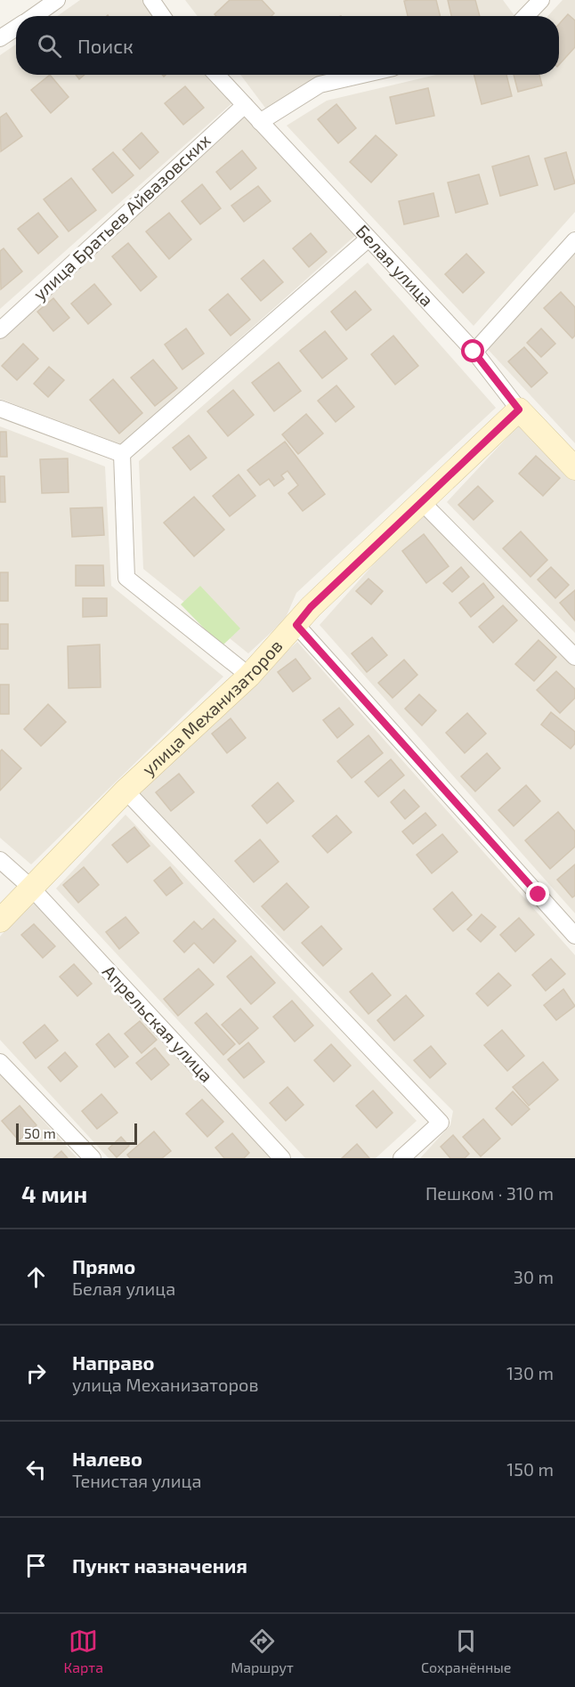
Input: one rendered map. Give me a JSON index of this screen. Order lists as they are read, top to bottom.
{
  "streets": {
    "street": [
      "улица Братьев Айвазовских",
      "Белая улица",
      "улица Механизаторов",
      "Апрельская улица"
    ]
  },
  "crossings": [
    ["улица Братьев Айвазовских", "Белая улица"],
    ["Белая улица", "улица Механизаторов"],
    ["улица Механизаторов", "Апрельская улица"]
  ],
  "scale_bar": "50 m",
  "page": {
    "search": "Поиск",
    "scale": "50 m",
    "heading": ["4 мин", "Пешком · 310 m"],
    "list": [
      ["Прямо", "Белая улица", "30 m"],
      ["Направо", "улица Механизаторов", "130 m"],
      ["Налево", "Тенистая улица", "150 m"],
      "Пункт назначения"
    ],
    "nav": ["Карта", "Маршрут", "Сохранённые"]
  }
}
